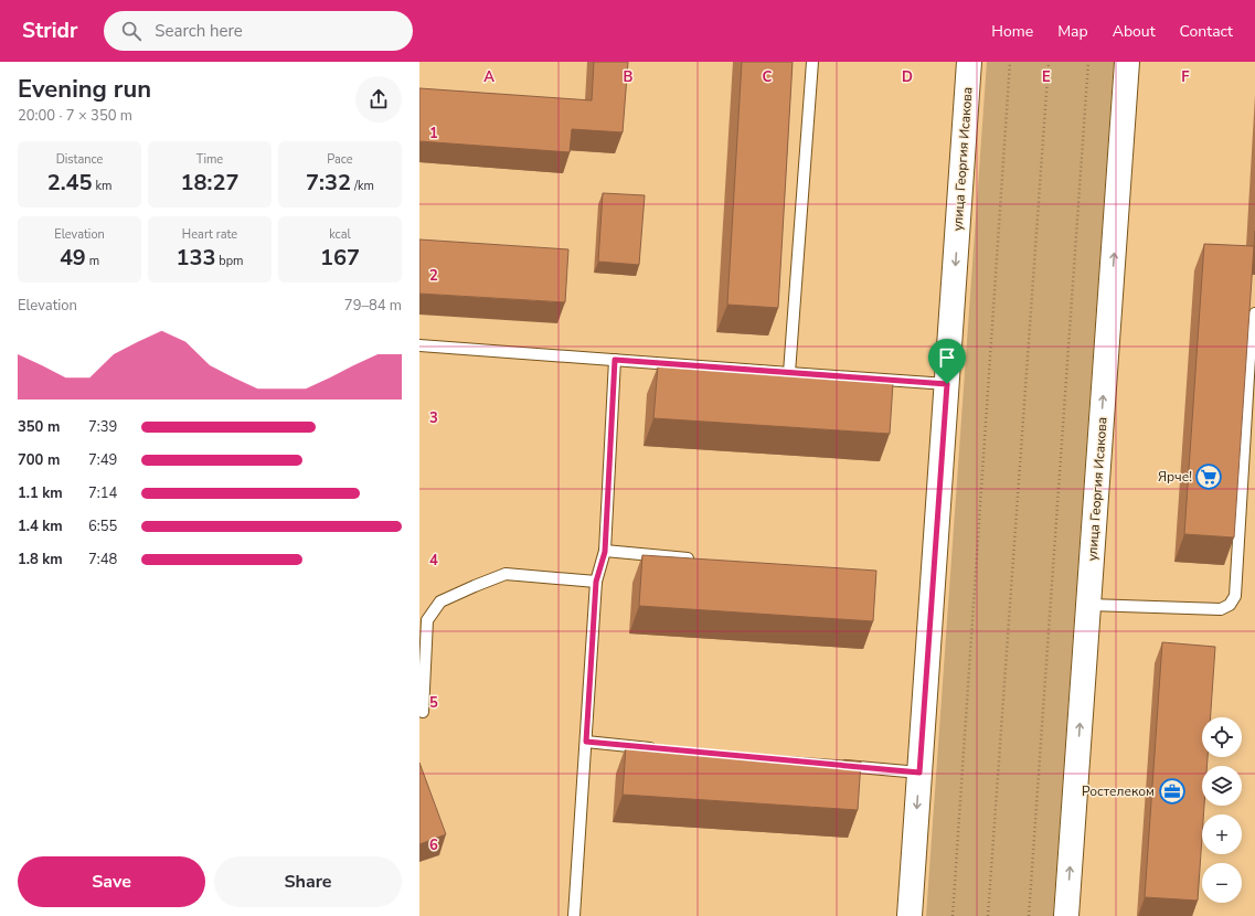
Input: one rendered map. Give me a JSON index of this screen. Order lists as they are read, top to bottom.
{
  "streets": {
    "street": ["улица Георгия Исакова"]
  },
  "places": {
    "supermarket": ["Ярче!"],
    "office": ["Ростелеком"]
  },
  "page": {
    "header": "Stridr",
    "search": "Search here",
    "nav": [
      "Home",
      "Map",
      "About",
      "Contact"
    ],
    "heading": ["Evening run", "20:00 · 7 × 350 m"],
    "stats": [
      ["Distance", "2.45 km"],
      ["Time", "18:27"],
      ["Pace", "7:32 /km"],
      ["Elevation", "49 m"],
      ["Heart rate", "133 bpm"],
      ["kcal", "167"]
    ],
    "chart": ["Elevation", "79–84 m"],
    "list": [
      {
        "name": "350 m",
        "note": "7:39"
      },
      {
        "name": "700 m",
        "note": "7:49"
      },
      {
        "name": "1.1 km",
        "note": "7:14"
      },
      {
        "name": "1.4 km",
        "note": "6:55"
      },
      {
        "name": "1.8 km",
        "note": "7:48"
      }
    ],
    "map_buttons": ["+", "−"],
    "buttons": ["Save", "Share"]
  },
  "grid": {
    "columns": [
      "A",
      "B",
      "C",
      "D",
      "E",
      "F"
    ],
    "rows": [
      "1",
      "2",
      "3",
      "4",
      "5",
      "6"
    ]
  }
}
